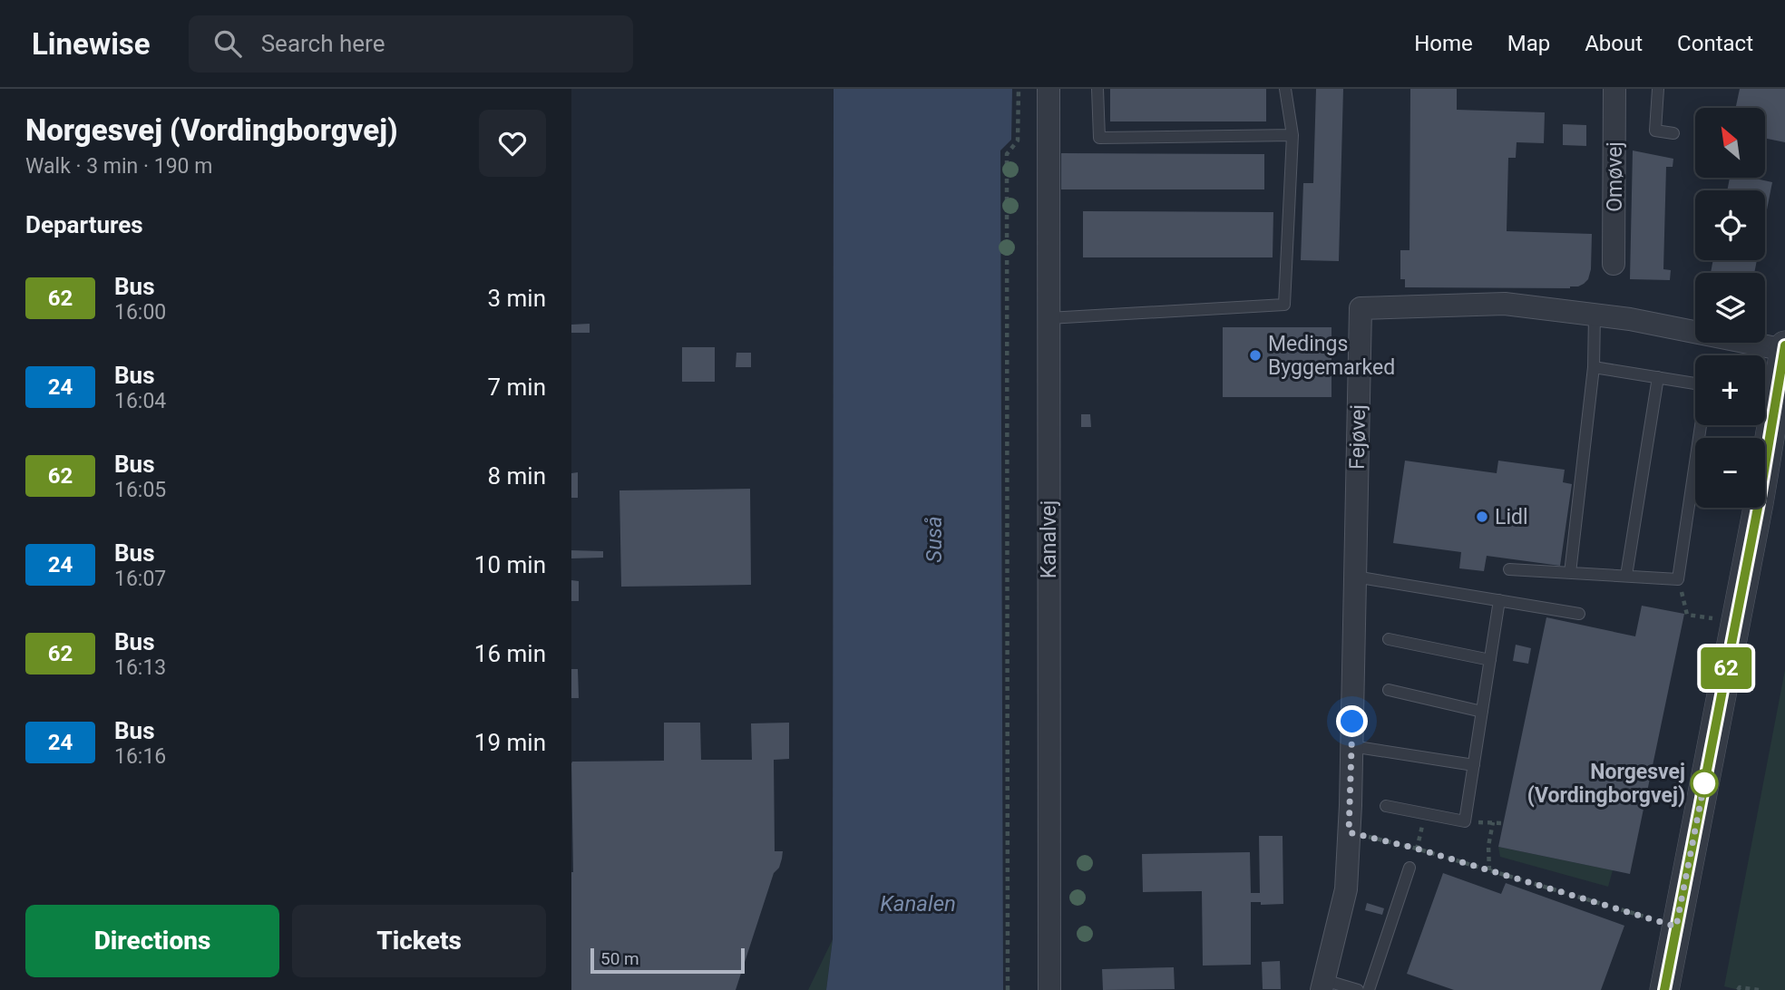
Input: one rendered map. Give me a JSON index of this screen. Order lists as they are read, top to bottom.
{
  "streets": {
    "street": ["Omøvej", "Fejøvej", "Kanalvej"]
  },
  "water": ["Suså", "Kanalen"],
  "places": ["Medings Byggemarked", "Lidl", "Norgesvej (Vordingborgvej)"],
  "lines": ["bus line 62"],
  "scale_bar": "50 m",
  "north": "top left",
  "page": {
    "header": "Linewise",
    "search": "Search here",
    "nav": [
      "Home",
      "Map",
      "About",
      "Contact"
    ],
    "heading": [
      ["Norgesvej (Vordingborgvej)", "Walk · 3 min · 190 m"],
      "Departures"
    ],
    "on_map": "62",
    "map_buttons": ["+", "−"],
    "list": [
      {
        "mark": "62",
        "name": "Bus",
        "note": "16:00",
        "value": "3 min"
      },
      {
        "mark": "24",
        "name": "Bus",
        "note": "16:04",
        "value": "7 min"
      },
      {
        "mark": "62",
        "name": "Bus",
        "note": "16:05",
        "value": "8 min"
      },
      {
        "mark": "24",
        "name": "Bus",
        "note": "16:07",
        "value": "10 min"
      },
      {
        "mark": "62",
        "name": "Bus",
        "note": "16:13",
        "value": "16 min"
      },
      {
        "mark": "24",
        "name": "Bus",
        "note": "16:16",
        "value": "19 min"
      }
    ],
    "buttons": ["Directions", "Tickets"],
    "scale": "50 m"
  }
}
